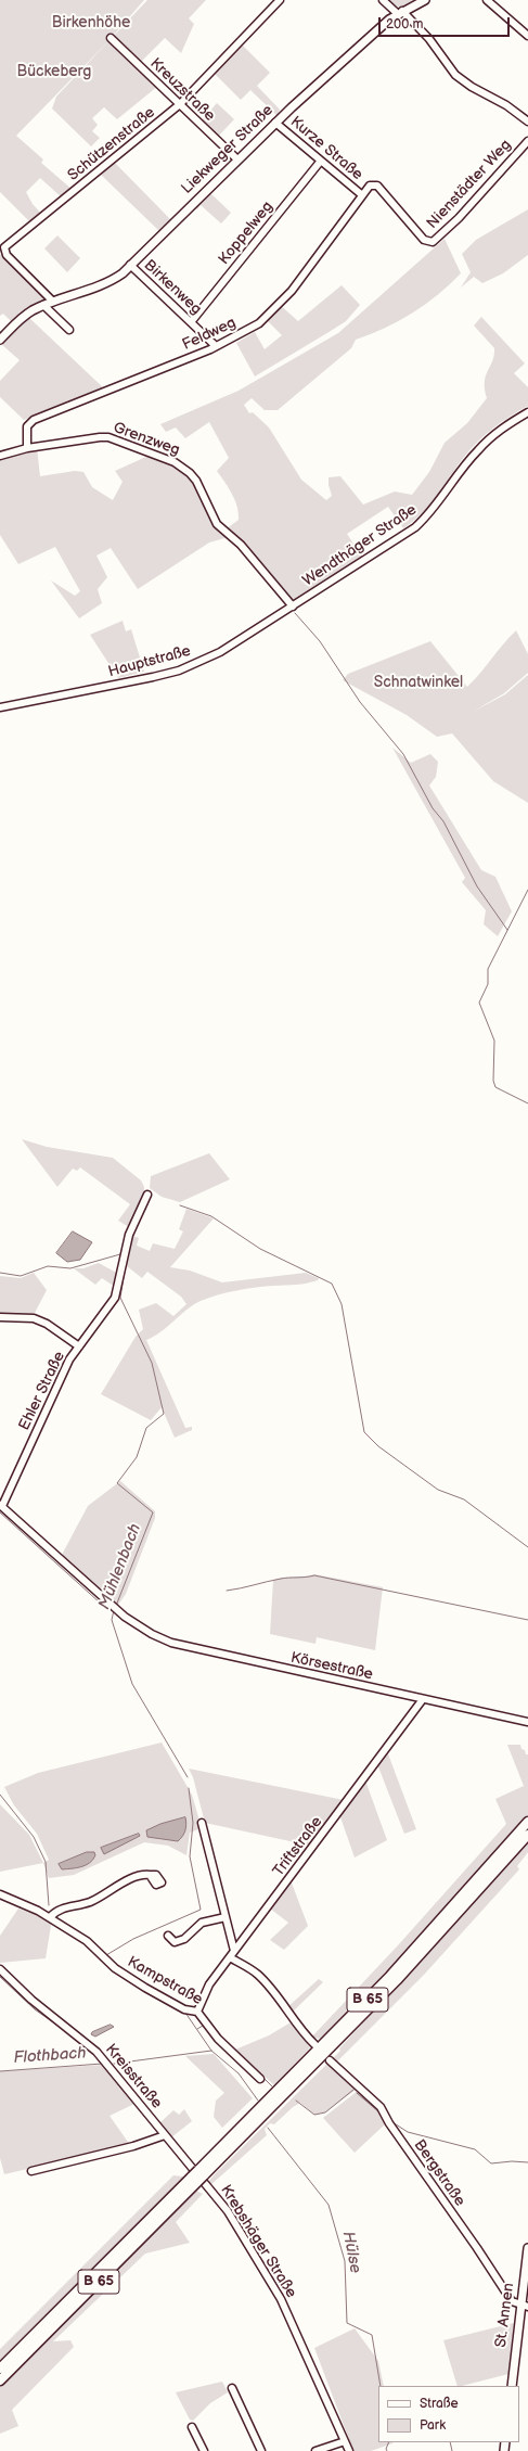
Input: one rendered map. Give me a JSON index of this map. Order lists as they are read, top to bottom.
{
  "streets": {
    "highway": ["B 65"],
    "main road": ["Liekweger Straße", "St. Annen"],
    "street": [
      "Kreuzstraße",
      "Schützenstraße",
      "Kurze Straße",
      "Nienstädter Weg",
      "Koppelweg",
      "Birkenweg",
      "Feldweg",
      "Grenzweg",
      "Wendthäger Straße",
      "Hauptstraße",
      "Ehler Straße",
      "Körsestraße",
      "Triftstraße",
      "Kampstraße",
      "Kreisstraße",
      "Bergstraße",
      "Krebshäger Straße"
    ]
  },
  "crossings": [
    ["Kreuzstraße", "Schützenstraße"],
    ["Kreuzstraße", "Liekweger Straße"],
    ["Schützenstraße", "Liekweger Straße"],
    ["Kurze Straße", "Liekweger Straße"],
    ["Kurze Straße", "Koppelweg"],
    ["Kurze Straße", "Feldweg"],
    ["Liekweger Straße", "Birkenweg"],
    ["Nienstädter Weg", "Feldweg"],
    ["Koppelweg", "Birkenweg"],
    ["Birkenweg", "Feldweg"],
    ["Feldweg", "Grenzweg"],
    ["Grenzweg", "Wendthäger Straße"],
    ["Grenzweg", "Hauptstraße"],
    ["Wendthäger Straße", "Hauptstraße"],
    ["Ehler Straße", "Körsestraße"],
    ["Körsestraße", "Triftstraße"],
    ["Triftstraße", "Kampstraße"],
    ["Kreisstraße", "Krebshäger Straße"],
    ["Bergstraße", "St. Annen"]
  ],
  "water": ["Mühlenbach", "Flothbach", "Hülse"],
  "parks": ["Birkenhöhe", "Bückeberg", "Schnatwinkel"],
  "legend": ["Straße", "Park"],
  "scale_bar": "200 m"
}
